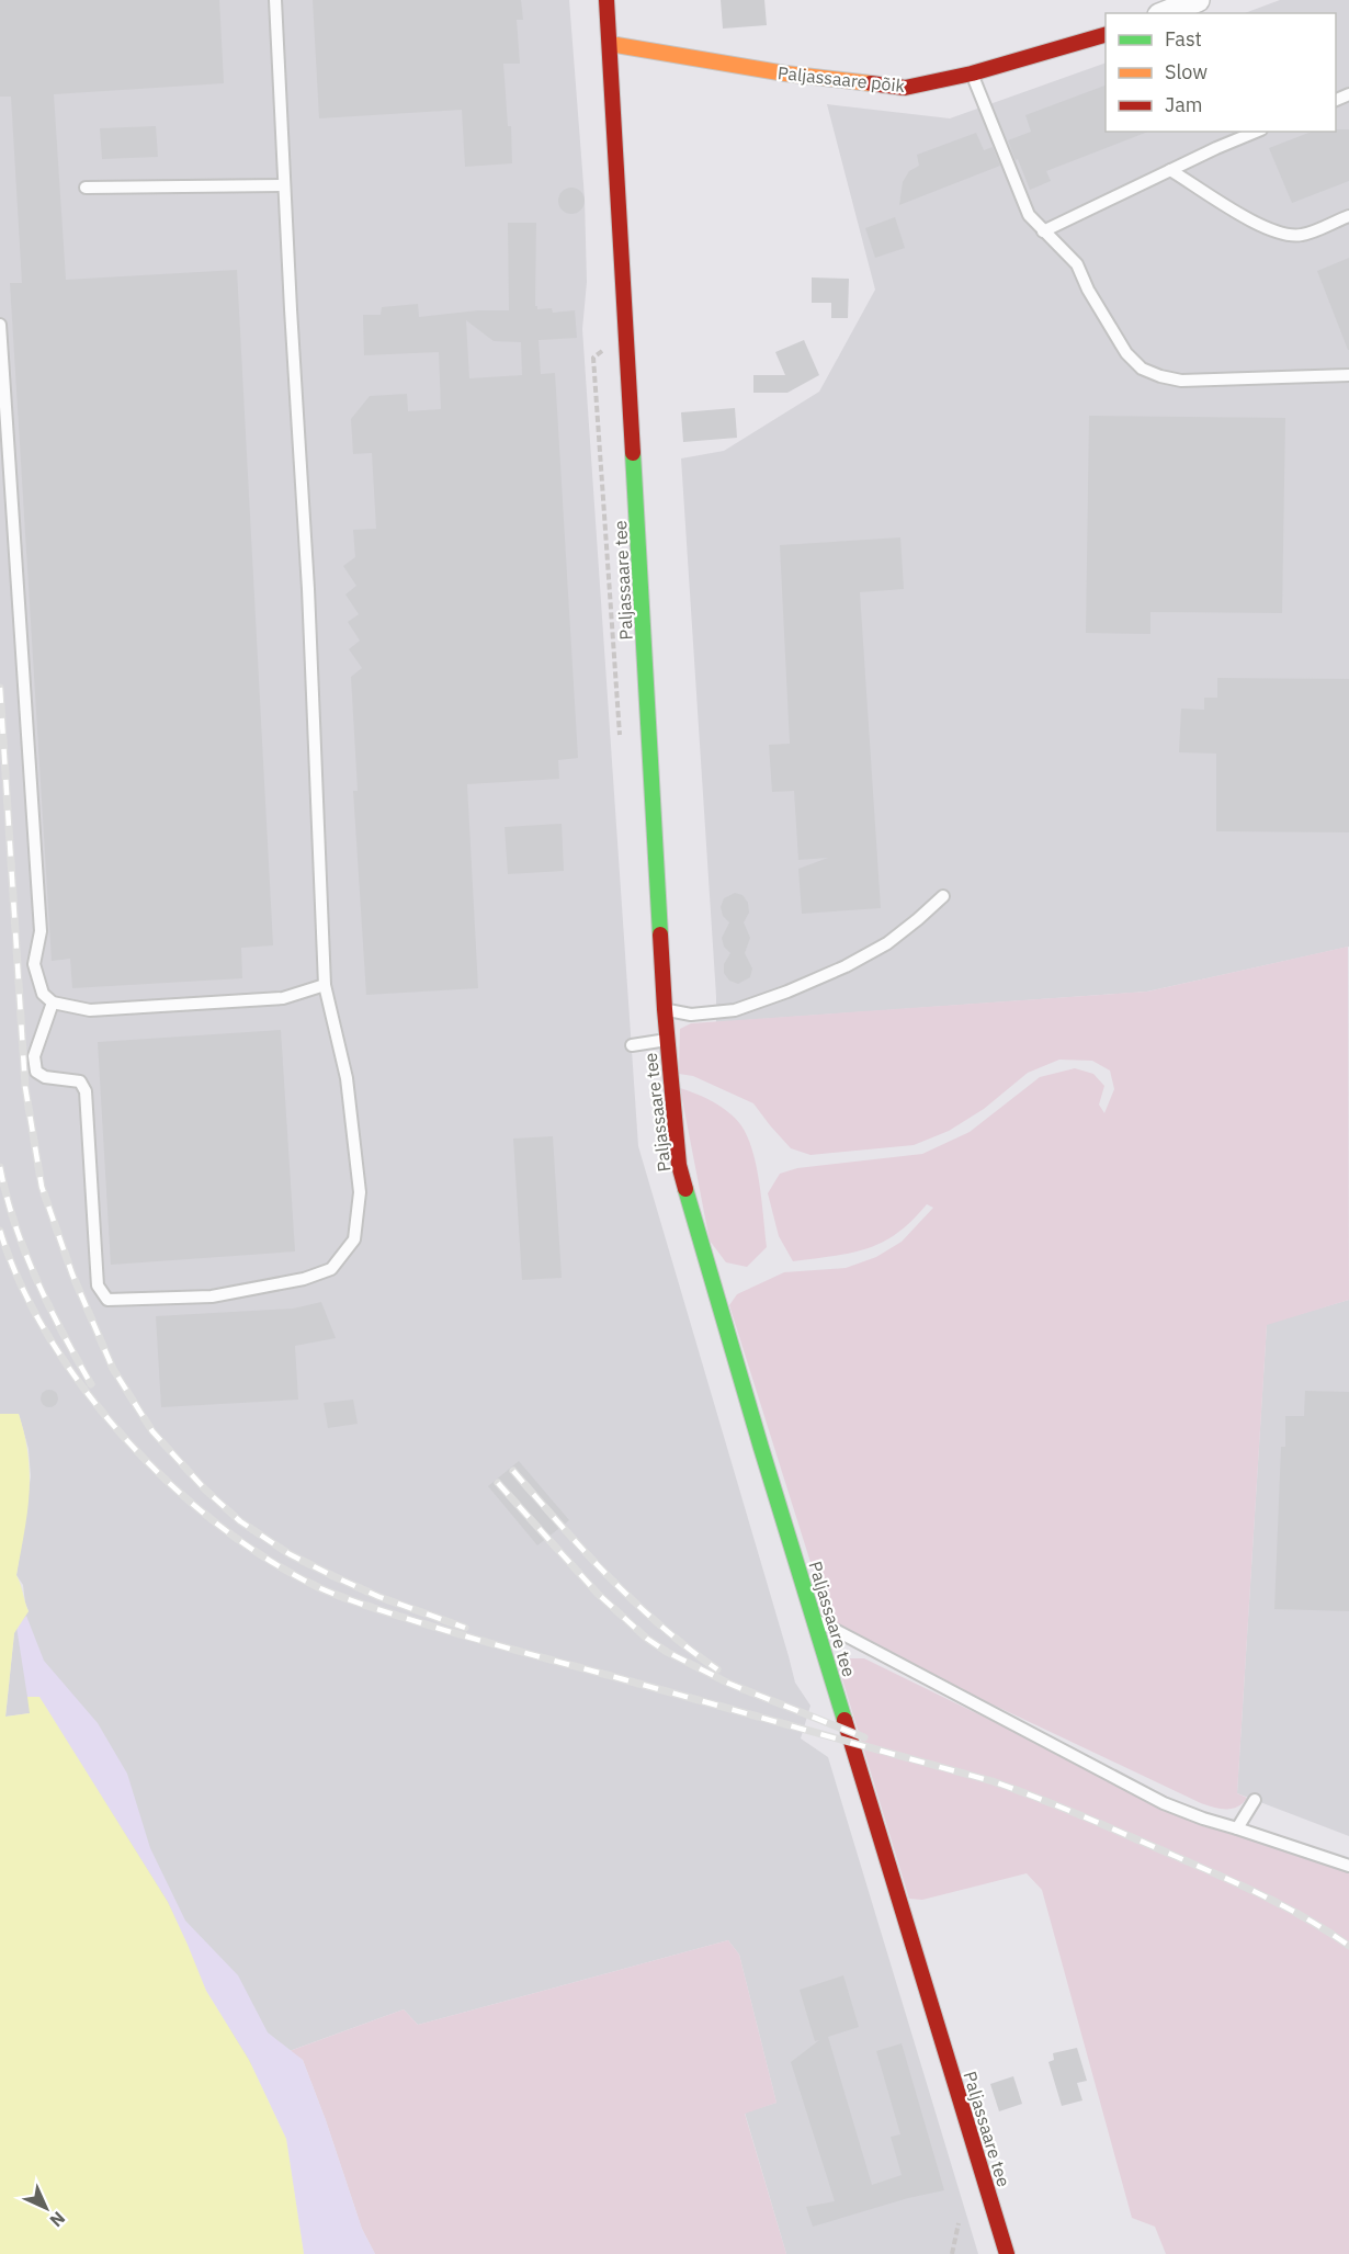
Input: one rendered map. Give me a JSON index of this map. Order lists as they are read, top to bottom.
{
  "streets": {
    "street": ["Paljassaare põik", "Paljassaare tee"]
  },
  "crossings": [
    ["Paljassaare põik", "Paljassaare tee"]
  ],
  "legend": ["Fast", "Slow", "Jam"],
  "north": "bottom right"
}
